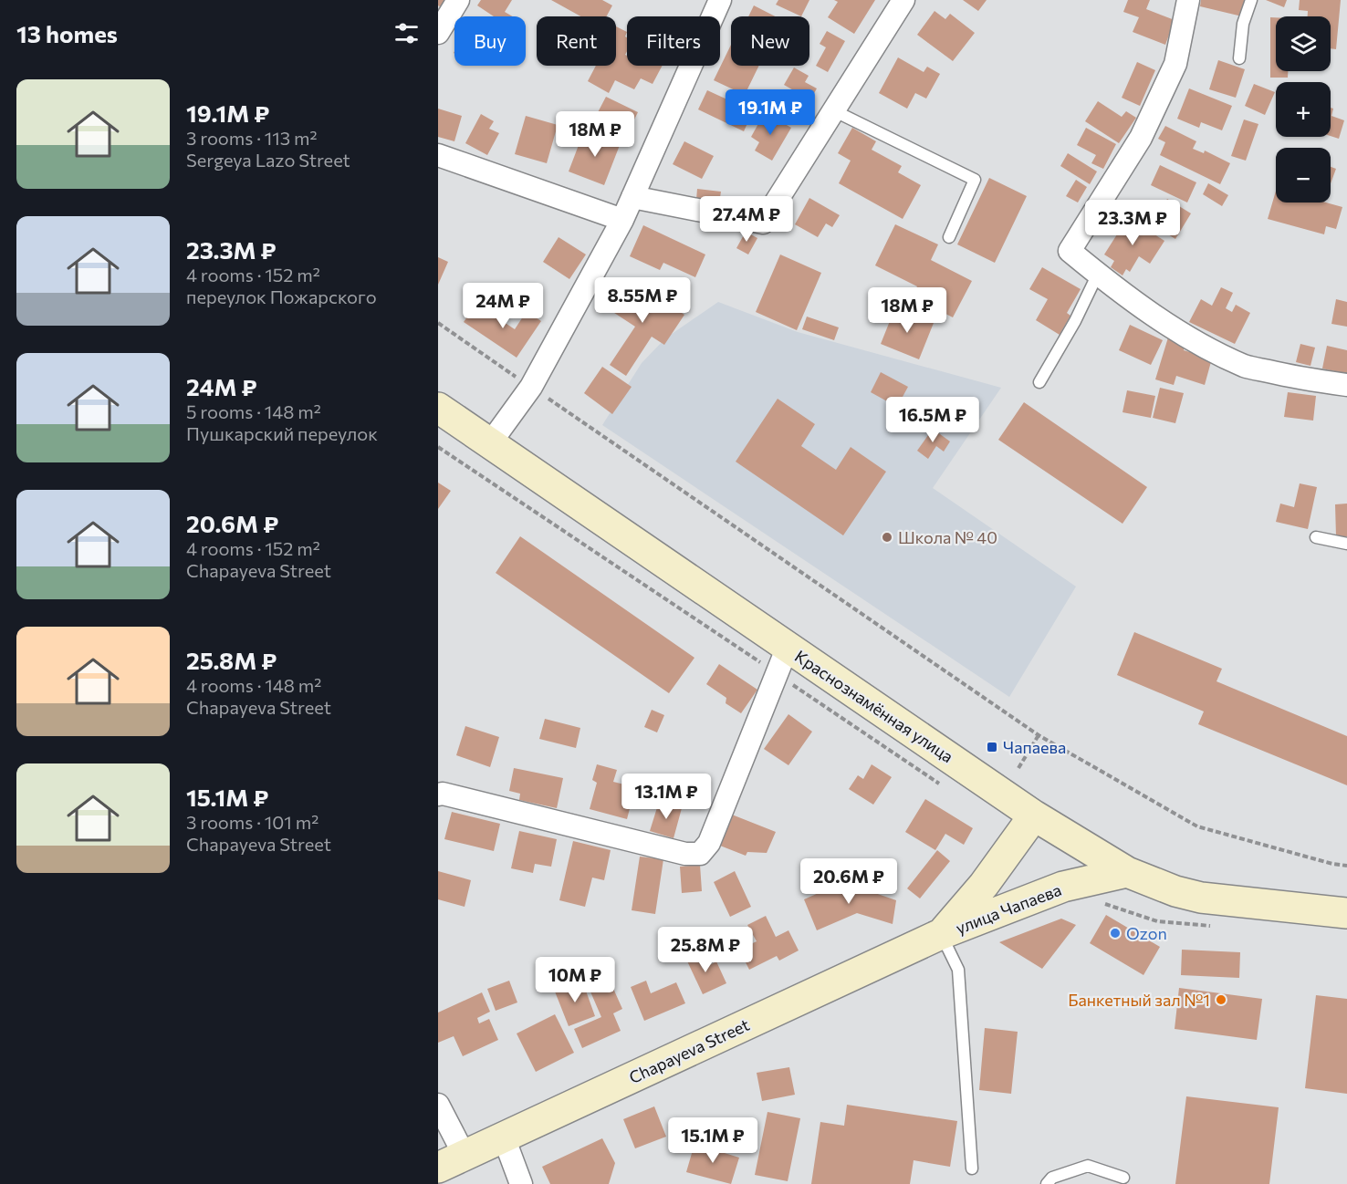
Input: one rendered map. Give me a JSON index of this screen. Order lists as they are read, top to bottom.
{
  "streets": {
    "street": ["Краснознамённая улица", "улица Чапаева", "Chapayeva Street"]
  },
  "crossings": [
    ["Краснознамённая улица", "улица Чапаева"],
    ["улица Чапаева", "Chapayeva Street"]
  ],
  "places": {
    "other": ["Школа № 40", "Ozon", "Банкетный зал №1"],
    "transit": ["Чапаева"]
  },
  "page": {
    "heading": "13 homes",
    "map_buttons": ["+", "−"],
    "chip": [
      "Buy",
      "Rent",
      "Filters",
      "New"
    ],
    "list": [
      {
        "name": "19.1M ₽",
        "note": "3 rooms · 113 m² · Sergeya Lazo Street"
      },
      {
        "name": "23.3M ₽",
        "note": "4 rooms · 152 m² · переулок Пожарского"
      },
      {
        "name": "24M ₽",
        "note": "5 rooms · 148 m² · Пушкарский переулок"
      },
      {
        "name": "20.6M ₽",
        "note": "4 rooms · 152 m² · Chapayeva Street"
      },
      {
        "name": "25.8M ₽",
        "note": "4 rooms · 148 m² · Chapayeva Street"
      },
      {
        "name": "15.1M ₽",
        "note": "3 rooms · 101 m² · Chapayeva Street"
      }
    ],
    "price": [
      "19.1M ₽",
      "18M ₽",
      "27.4M ₽",
      "23.3M ₽",
      "8.55M ₽",
      "24M ₽",
      "18M ₽",
      "16.5M ₽",
      "13.1M ₽",
      "20.6M ₽",
      "25.8M ₽",
      "10M ₽",
      "15.1M ₽"
    ]
  }
}
